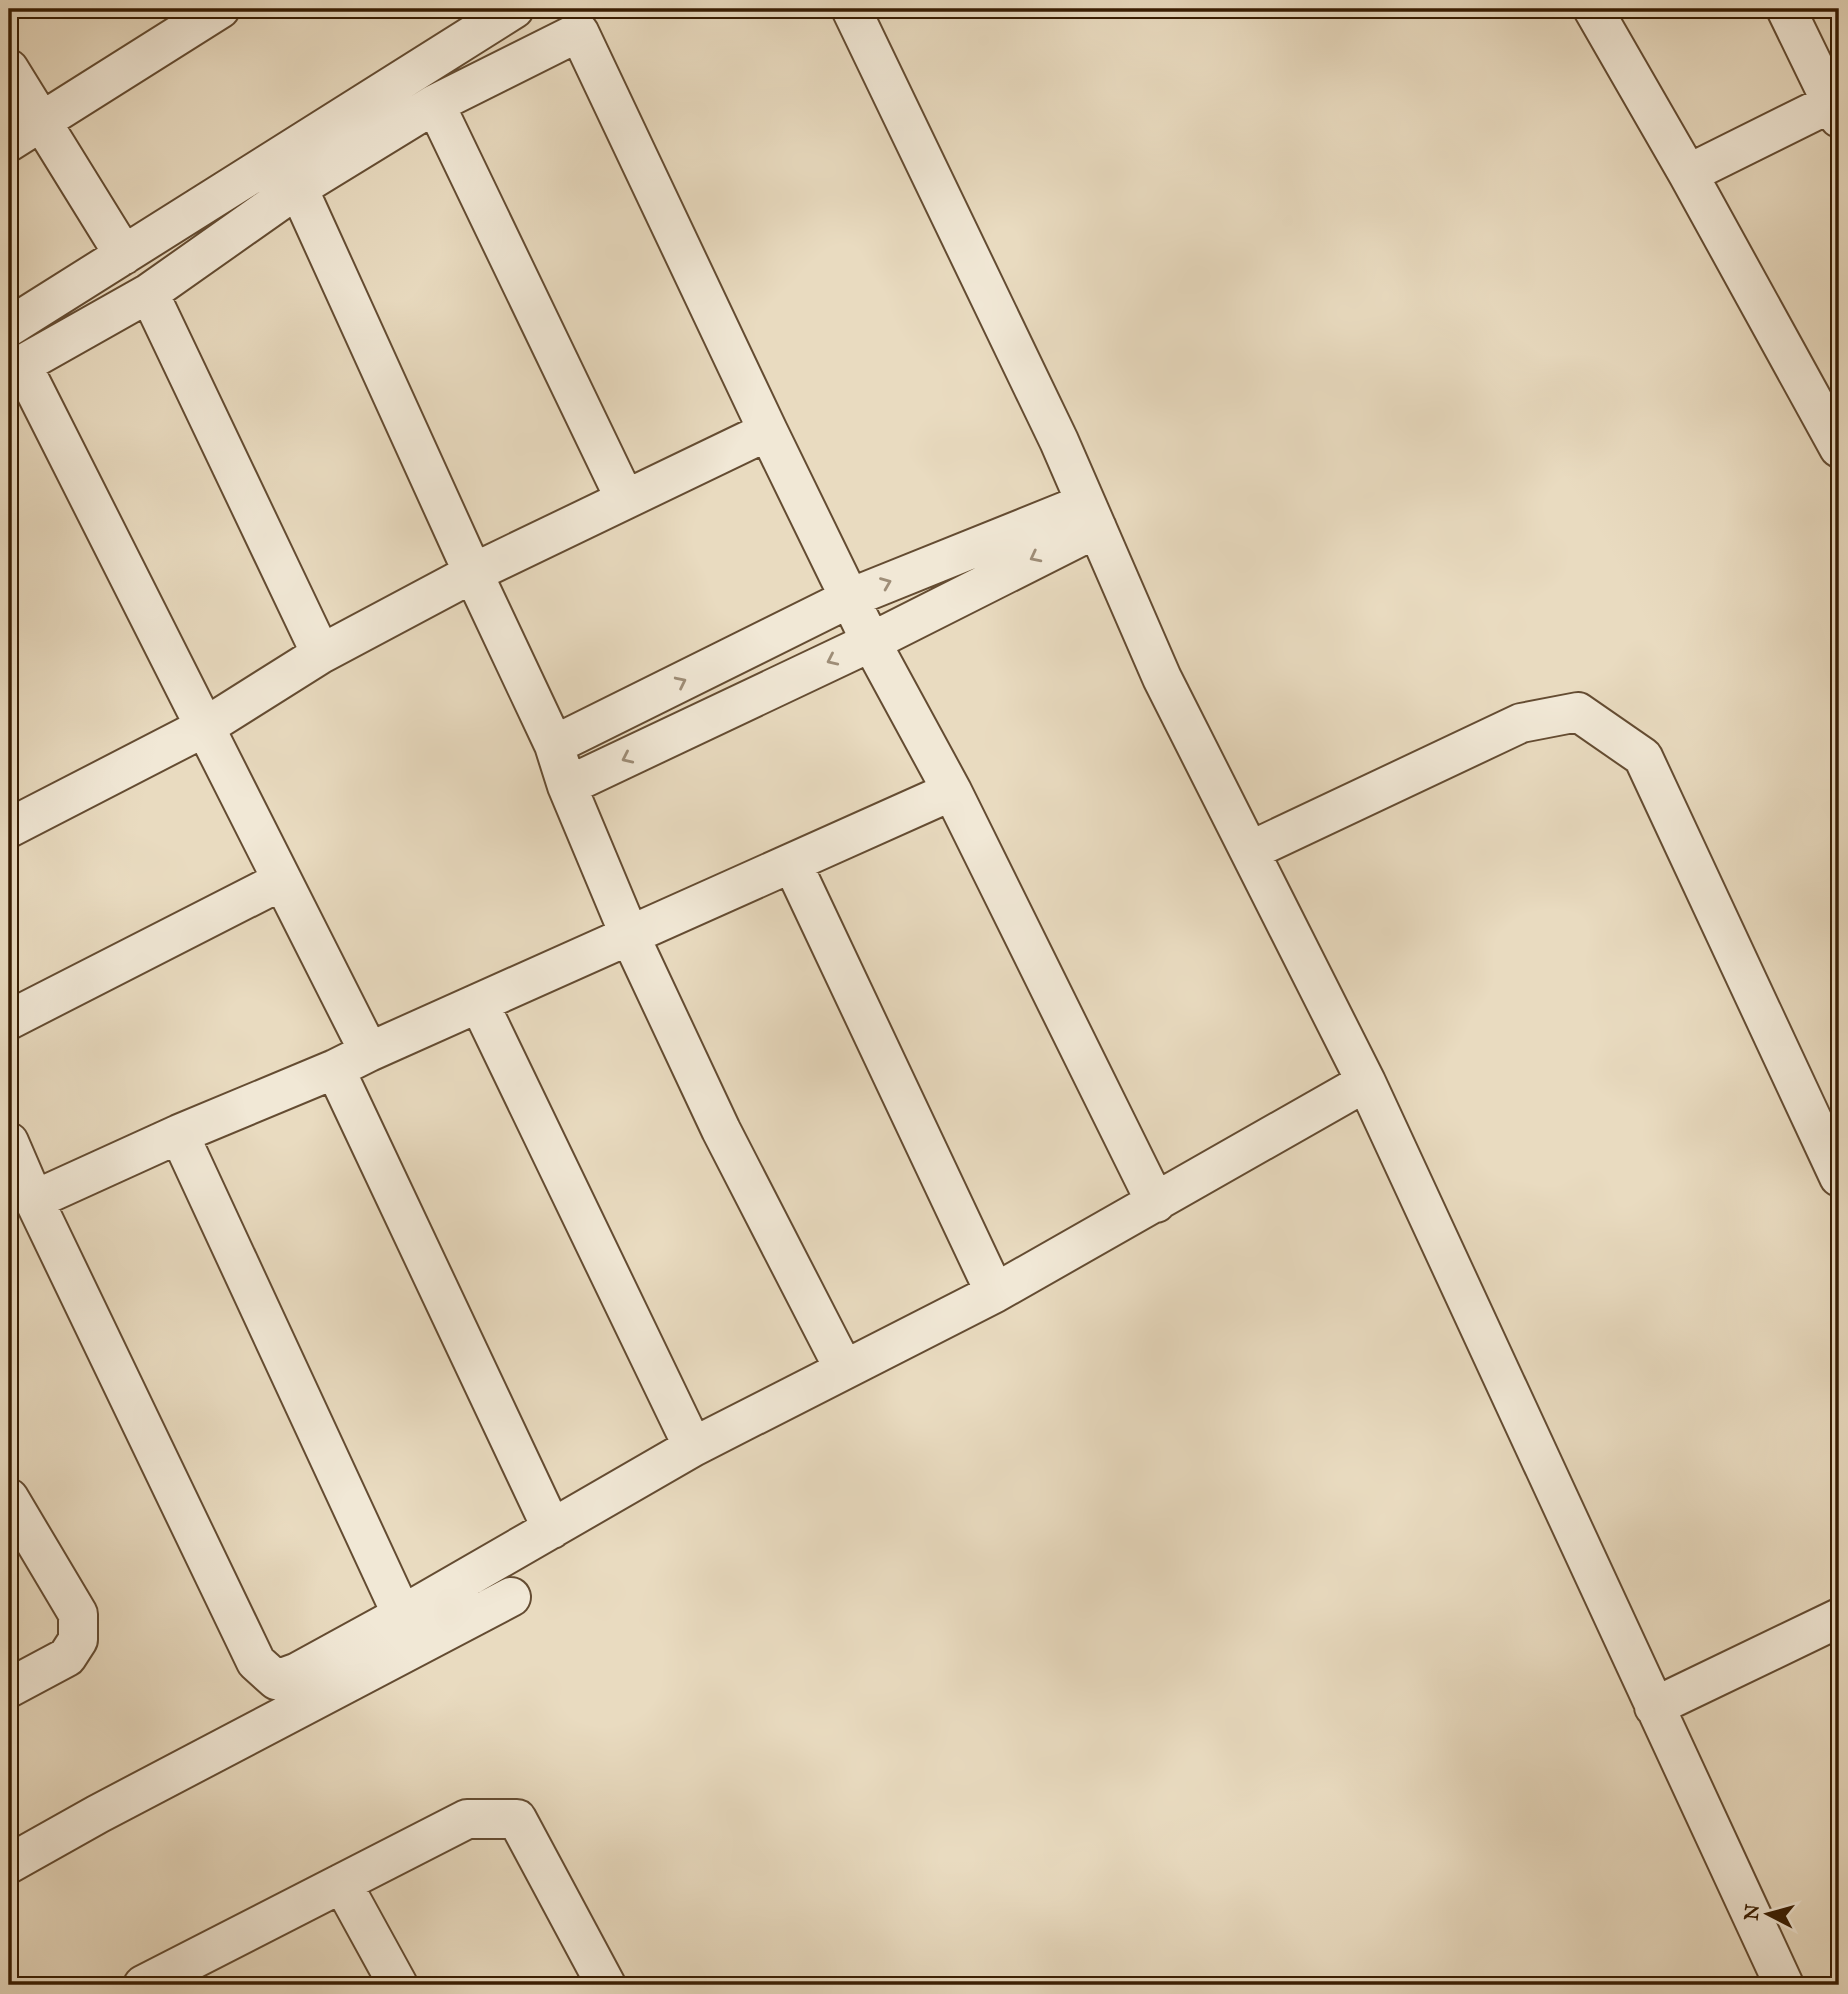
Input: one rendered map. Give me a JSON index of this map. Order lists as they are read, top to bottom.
{
  "north": "left"
}
